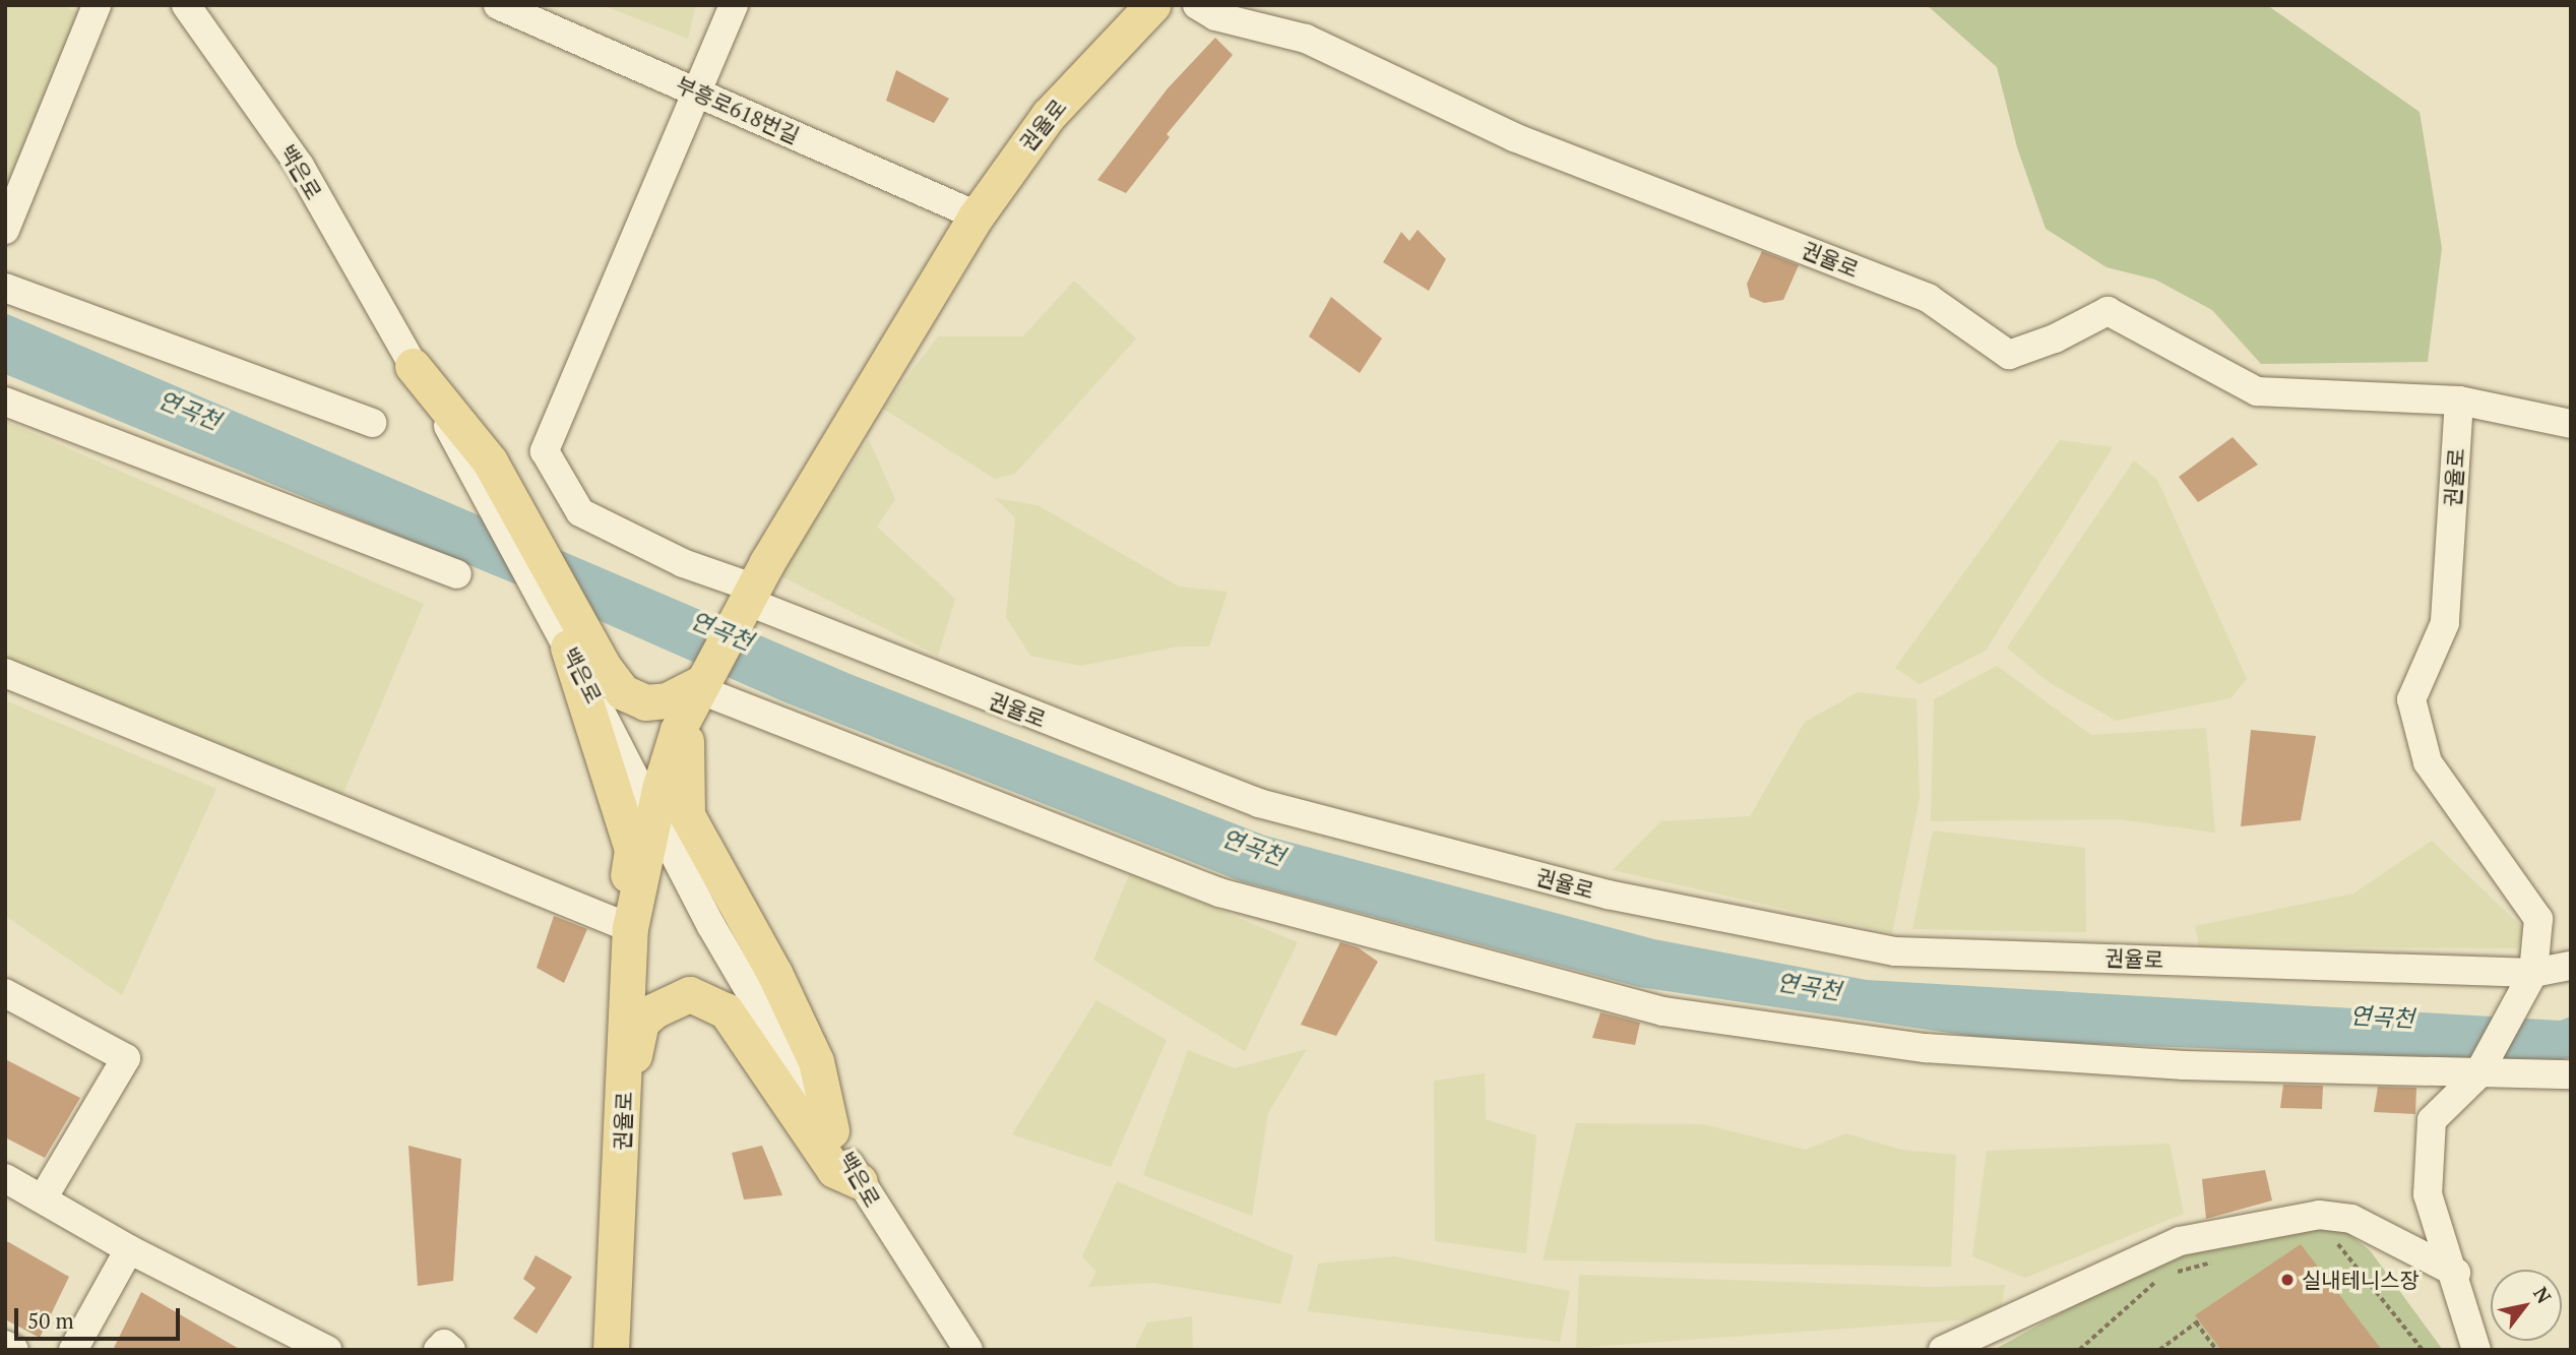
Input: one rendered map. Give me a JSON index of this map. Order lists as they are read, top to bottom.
{
  "streets": {
    "main road": ["권율로"],
    "street": ["부흥로618번길", "백은로"]
  },
  "crossings": [
    ["부흥로618번길", "권율로"],
    ["권율로", "백은로"]
  ],
  "water": ["연곡천"],
  "places": ["실내테니스장"],
  "scale_bar": "50 m",
  "north": "top right"
}
